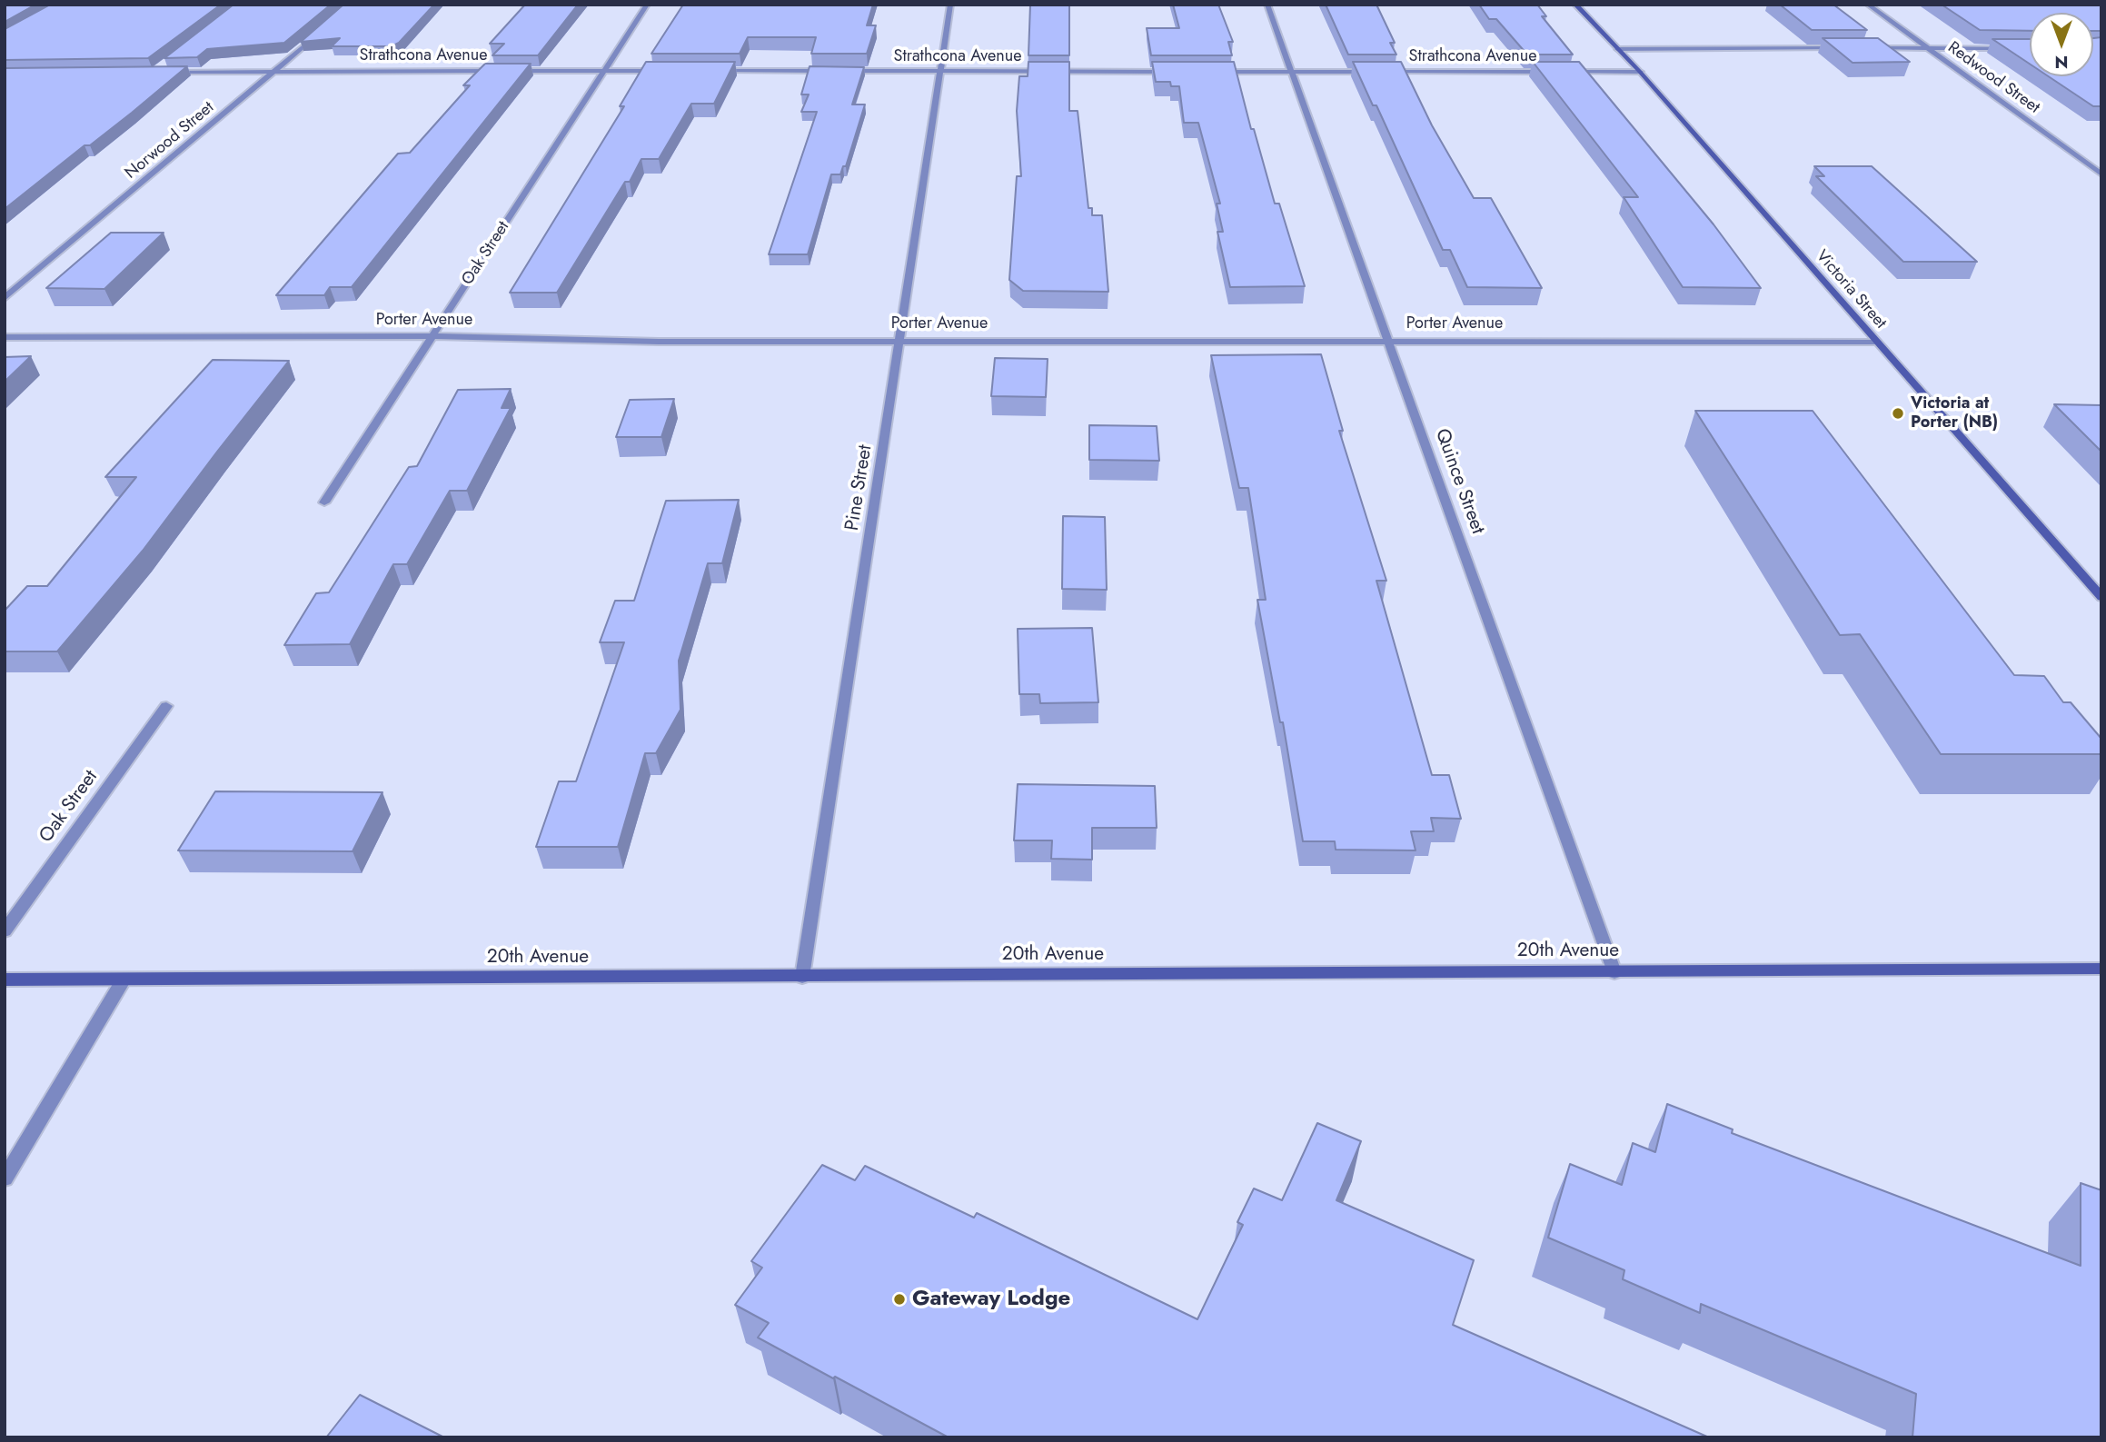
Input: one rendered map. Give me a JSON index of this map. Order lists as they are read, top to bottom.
{
  "streets": {
    "street": [
      "Strathcona Avenue",
      "Redwood Street",
      "Norwood Street",
      "Oak Street",
      "Victoria Street",
      "Porter Avenue",
      "Quince Street",
      "Pine Street",
      "20th Avenue"
    ]
  },
  "crossings": [
    ["Strathcona Avenue", "Norwood Street"],
    ["Strathcona Avenue", "Oak Street"],
    ["Strathcona Avenue", "Quince Street"],
    ["Strathcona Avenue", "Pine Street"],
    ["Oak Street", "Porter Avenue"],
    ["Victoria Street", "Porter Avenue"],
    ["Porter Avenue", "Quince Street"],
    ["Porter Avenue", "Pine Street"],
    ["Quince Street", "20th Avenue"],
    ["Pine Street", "20th Avenue"]
  ],
  "places": ["Victoria at Porter (NB)", "Gateway Lodge"],
  "north": "bottom"
}
